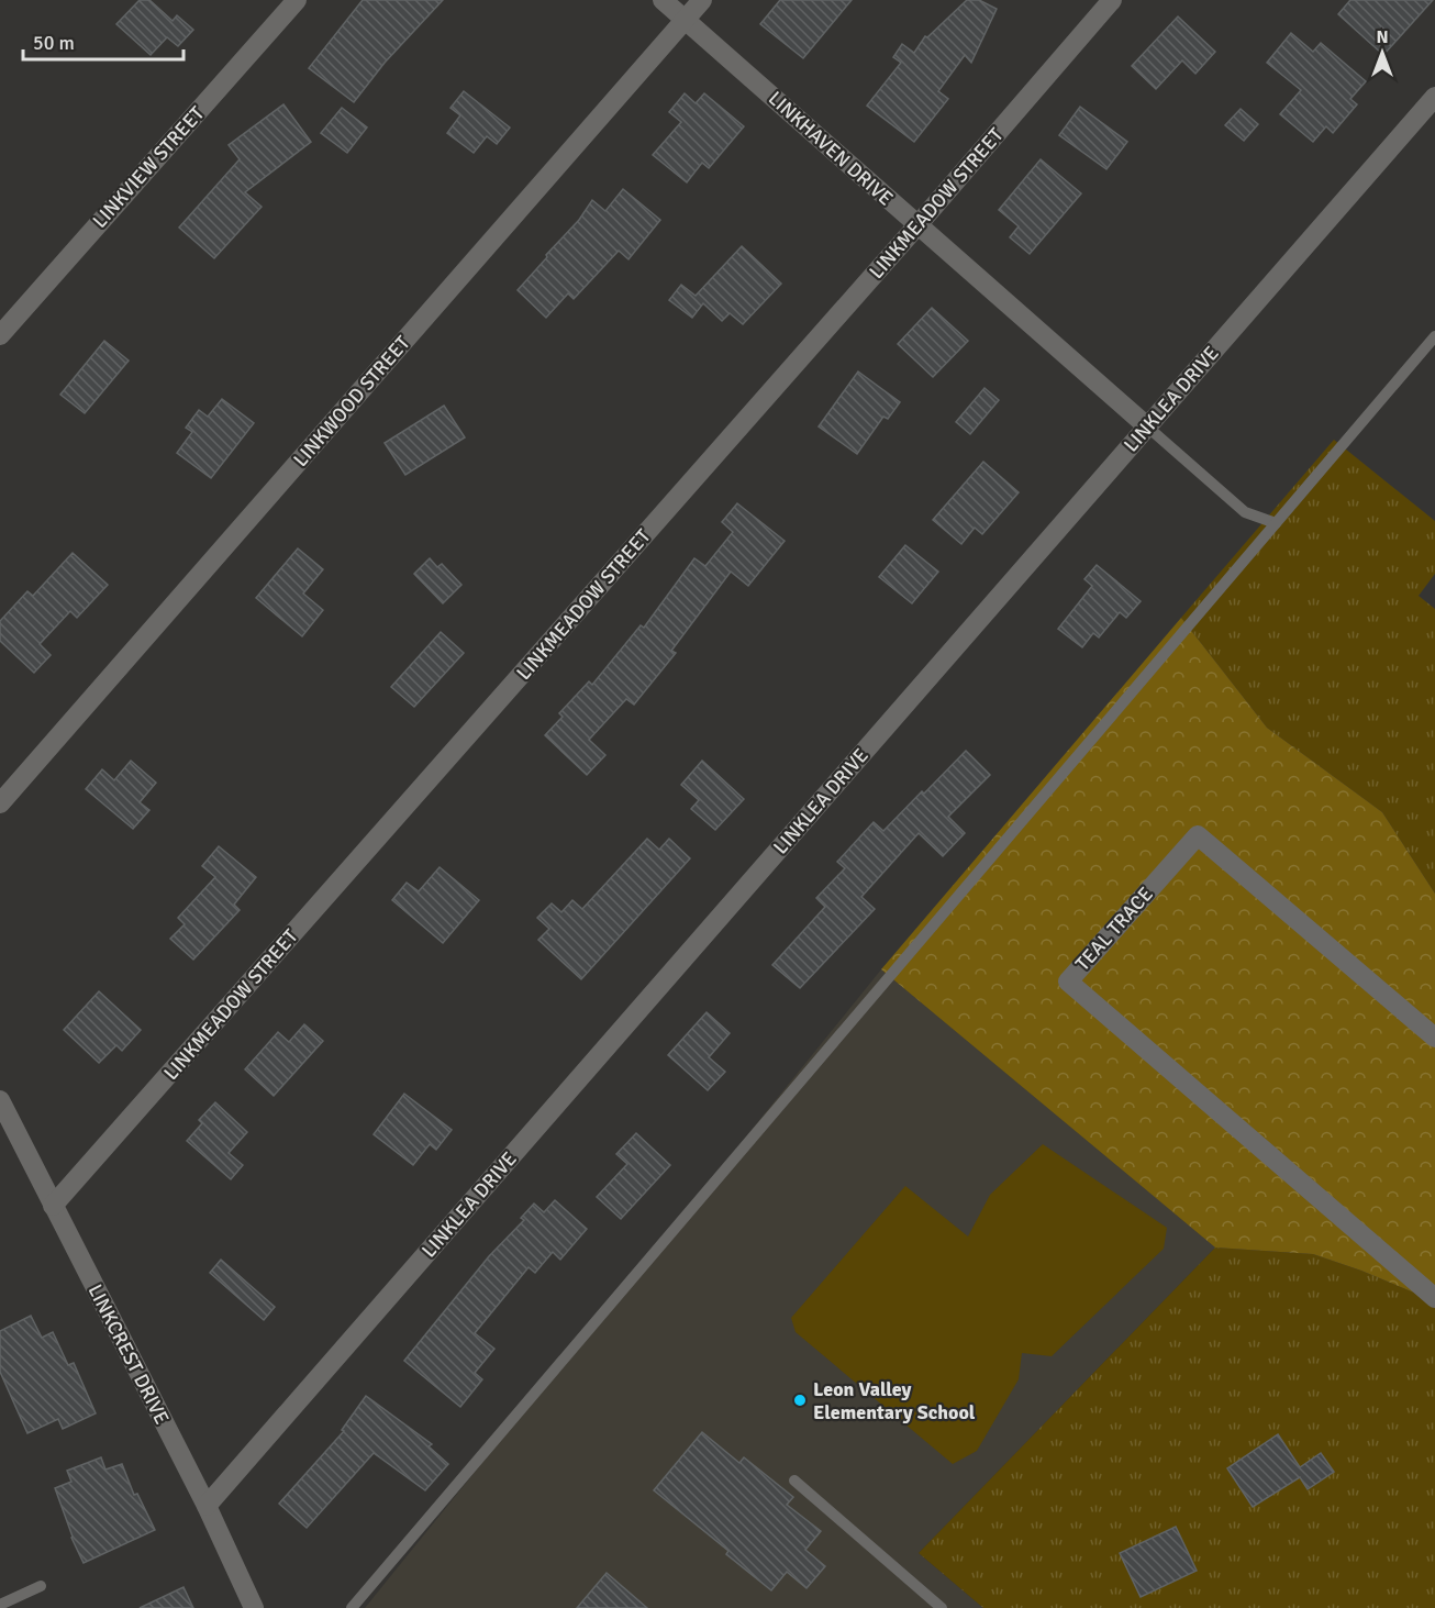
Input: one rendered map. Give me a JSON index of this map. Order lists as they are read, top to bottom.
{
  "streets": {
    "street": [
      "LINKHAVEN DRIVE",
      "LINKVIEW STREET",
      "LINKMEADOW STREET",
      "LINKLEA DRIVE",
      "LINKWOOD STREET",
      "TEAL TRACE",
      "LINKCREST DRIVE"
    ]
  },
  "crossings": [
    ["LINKHAVEN DRIVE", "LINKMEADOW STREET"],
    ["LINKHAVEN DRIVE", "LINKLEA DRIVE"],
    ["LINKHAVEN DRIVE", "LINKWOOD STREET"],
    ["LINKMEADOW STREET", "LINKCREST DRIVE"],
    ["LINKLEA DRIVE", "LINKCREST DRIVE"]
  ],
  "places": ["Leon Valley Elementary School"],
  "scale_bar": "50 m",
  "north": "top"
}
